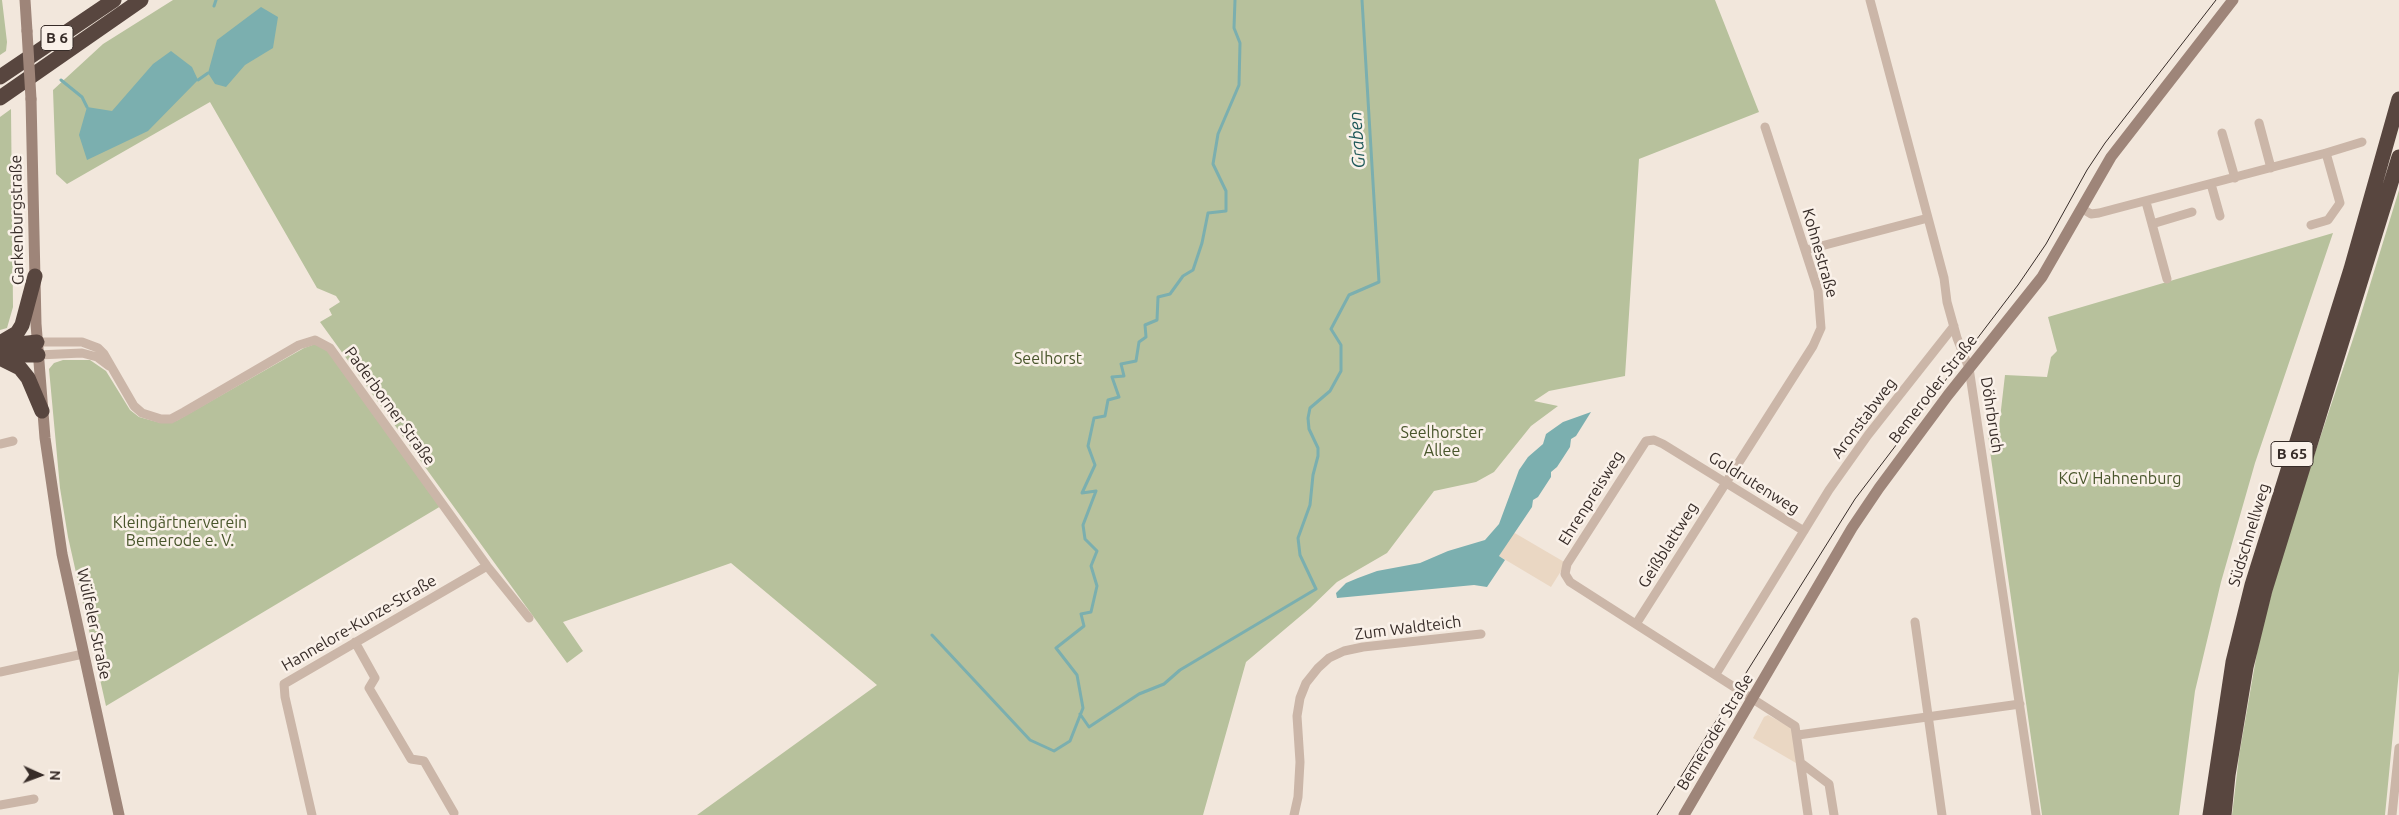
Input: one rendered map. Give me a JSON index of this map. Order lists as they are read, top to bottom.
{
  "streets": {
    "highway": ["B 6", "B 65", "Südschnellweg"],
    "main road": ["Garkenburgstraße", "Bemeroder Straße", "Wülfeler Straße"],
    "street": [
      "Kohnestraße",
      "Paderborner Straße",
      "Döhrbruch",
      "Aronstabweg",
      "Goldrutenweg",
      "Ehrenpreisweg",
      "Geißblattweg",
      "Hannelore-Kunze-Straße",
      "Zum Waldteich"
    ]
  },
  "crossings": [
    ["Garkenburgstraße", "Paderborner Straße"],
    ["Garkenburgstraße", "Wülfeler Straße"],
    ["Kohnestraße", "Goldrutenweg"],
    ["Kohnestraße", "Geißblattweg"],
    ["Bemeroder Straße", "Döhrbruch"],
    ["Paderborner Straße", "Hannelore-Kunze-Straße"],
    ["Döhrbruch", "Aronstabweg"],
    ["Aronstabweg", "Goldrutenweg"],
    ["Goldrutenweg", "Ehrenpreisweg"],
    ["Goldrutenweg", "Geißblattweg"],
    ["Ehrenpreisweg", "Geißblattweg"]
  ],
  "water": ["Graben"],
  "parks": [
    "Seelhorst",
    "Seelhorster Allee",
    "KGV Hahnenburg",
    "Kleingärtnerverein Bemerode e. V."
  ],
  "north": "right"
}
